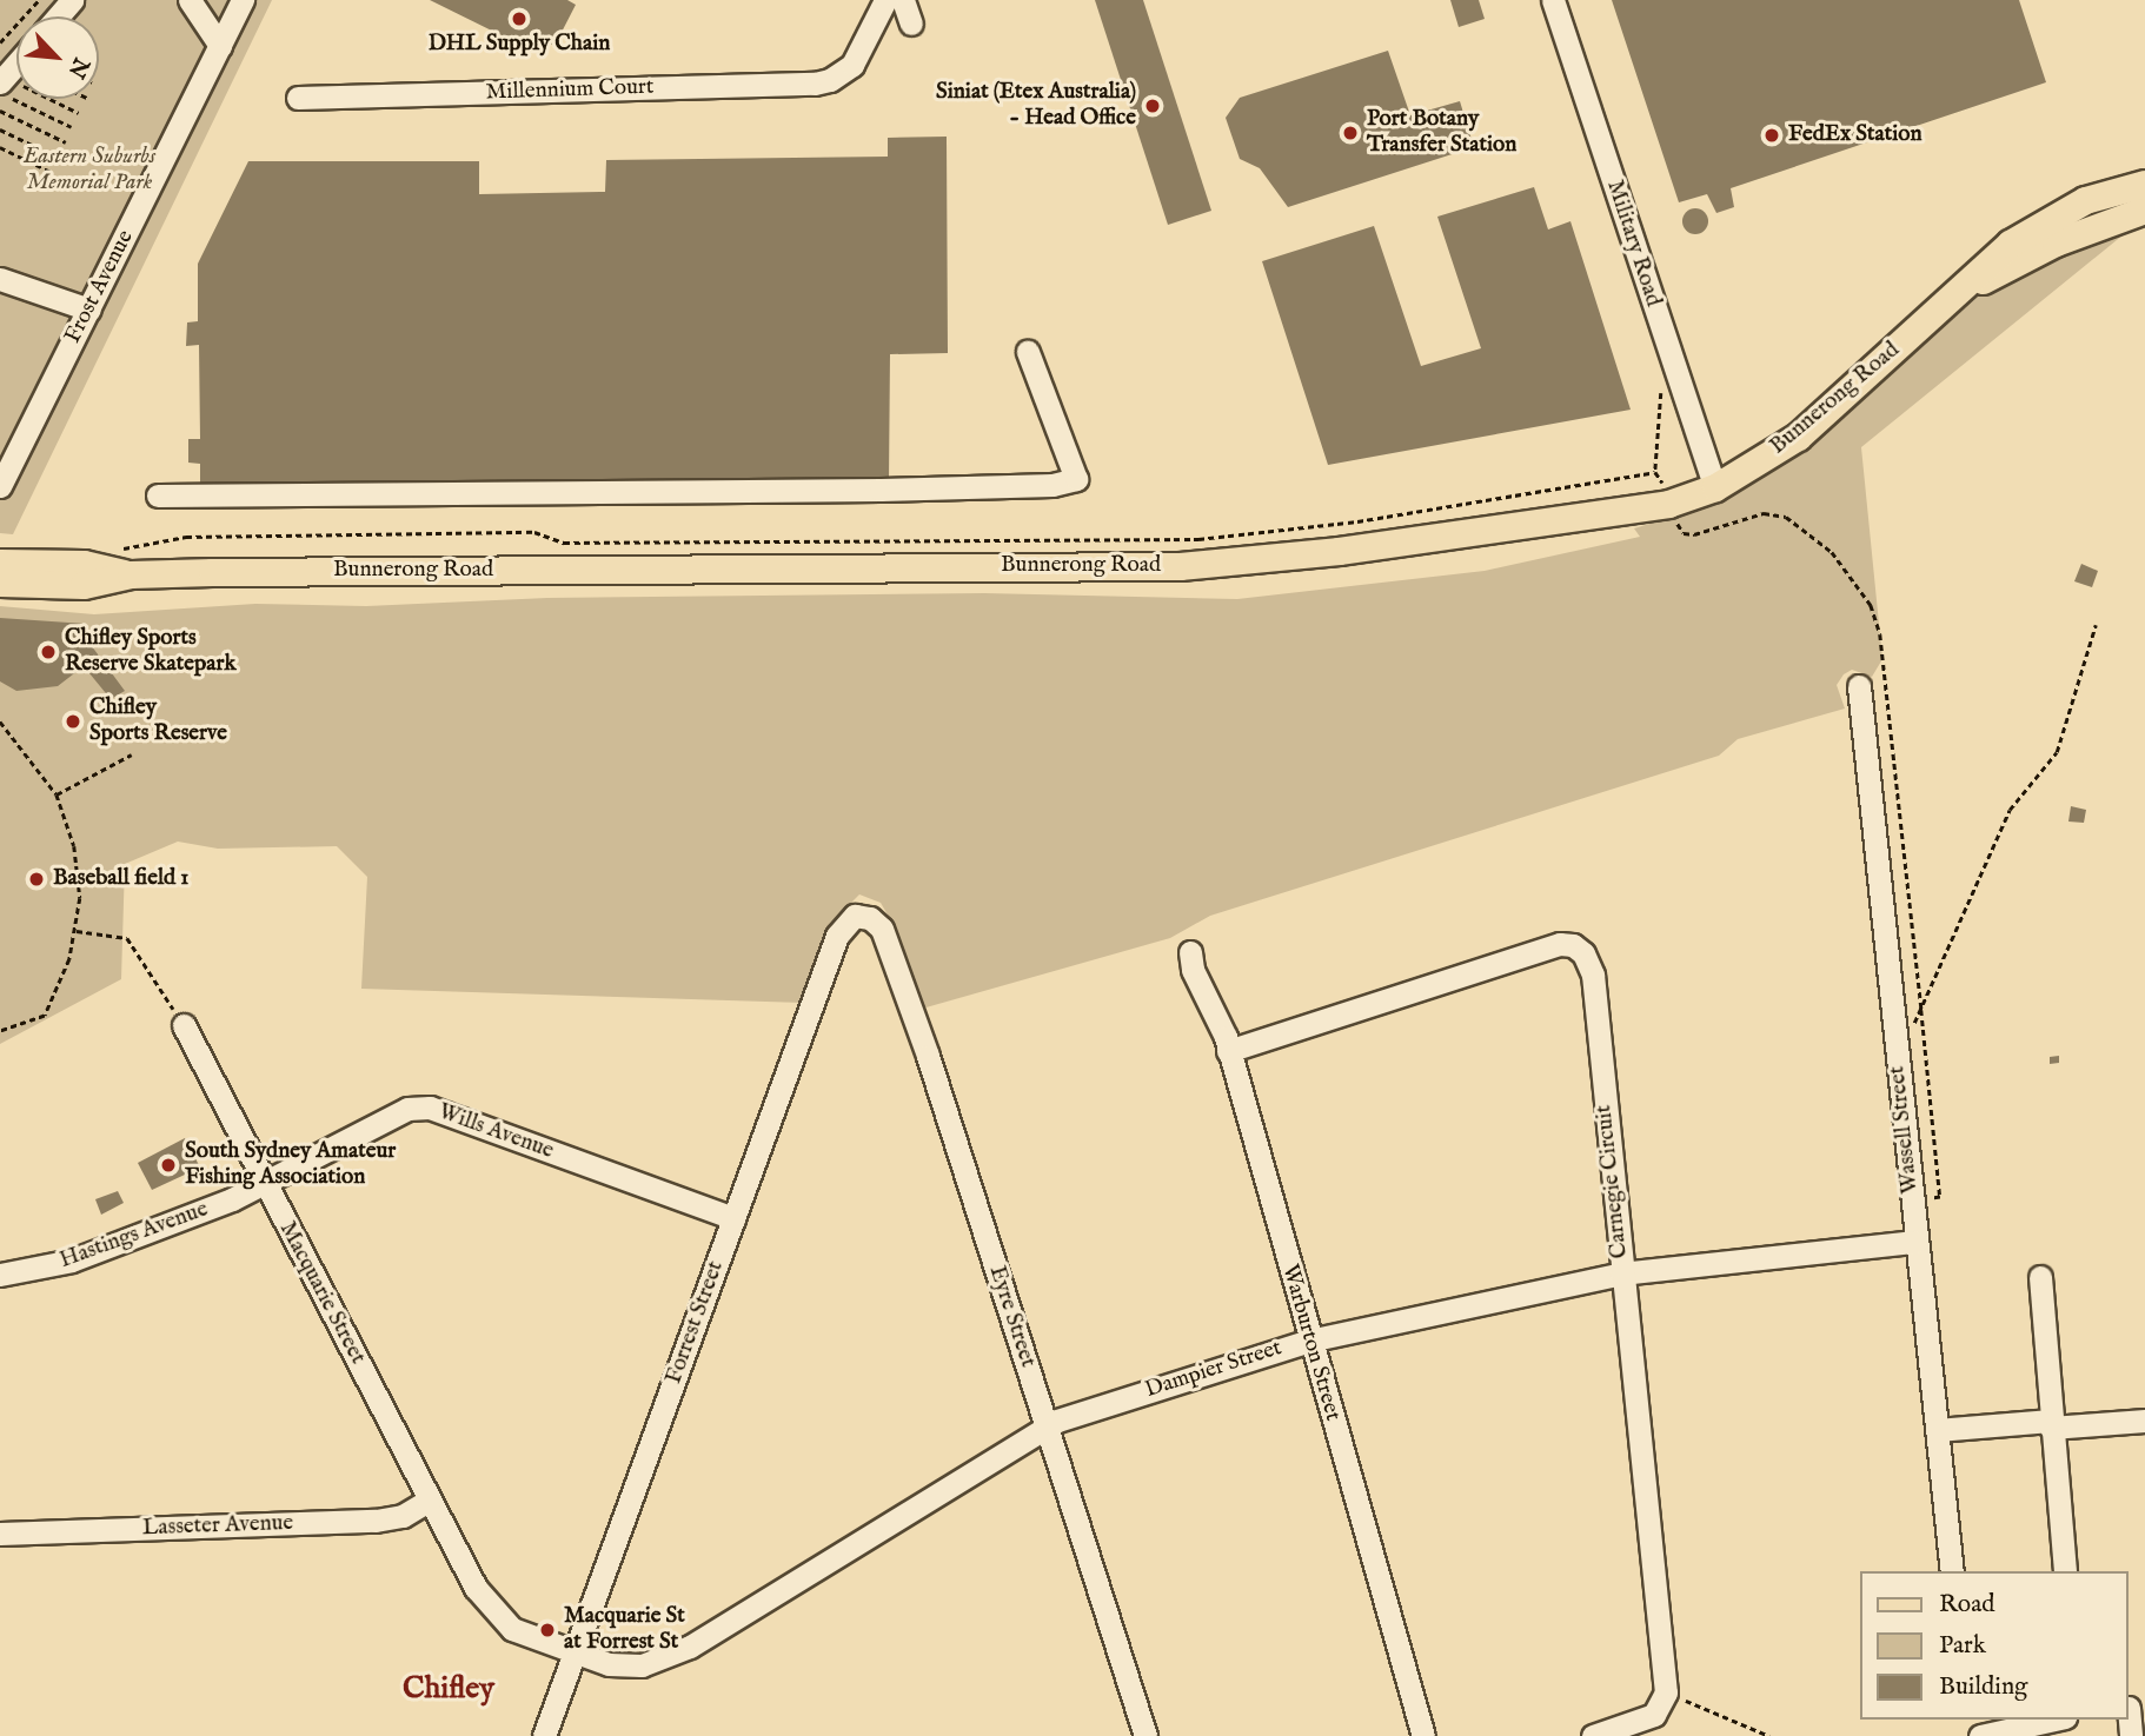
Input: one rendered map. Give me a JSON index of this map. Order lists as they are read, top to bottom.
{
  "streets": {
    "main road": ["Bunnerong Road"],
    "street": [
      "Millennium Court",
      "Military Road",
      "Frost Avenue",
      "Wassell Street",
      "Wills Avenue",
      "Carnegie Circuit",
      "Hastings Avenue",
      "Macquarie Street",
      "Eyre Street",
      "Forrest Street",
      "Warburton Street",
      "Dampier Street",
      "Lasseter Avenue"
    ]
  },
  "crossings": [
    ["Military Road", "Bunnerong Road"],
    ["Wassell Street", "Dampier Street"],
    ["Wills Avenue", "Hastings Avenue"],
    ["Wills Avenue", "Macquarie Street"],
    ["Wills Avenue", "Forrest Street"],
    ["Carnegie Circuit", "Warburton Street"],
    ["Carnegie Circuit", "Dampier Street"],
    ["Hastings Avenue", "Macquarie Street"],
    ["Macquarie Street", "Forrest Street"],
    ["Macquarie Street", "Dampier Street"],
    ["Macquarie Street", "Lasseter Avenue"],
    ["Eyre Street", "Forrest Street"],
    ["Eyre Street", "Dampier Street"],
    ["Forrest Street", "Dampier Street"],
    ["Warburton Street", "Dampier Street"]
  ],
  "districts": ["Chifley"],
  "parks": ["Eastern Suburbs Memorial Park"],
  "places": [
    "DHL Supply Chain",
    "Siniat (Etex Australia) - Head Office",
    "Port Botany Transfer Station",
    "FedEx Station",
    "Chifley Sports Reserve Skatepark",
    "Chifley Sports Reserve",
    "Baseball field 1",
    "South Sydney Amateur Fishing Association",
    "Macquarie St at Forrest St"
  ],
  "legend": ["Road", "Park", "Building"],
  "north": "bottom right"
}
